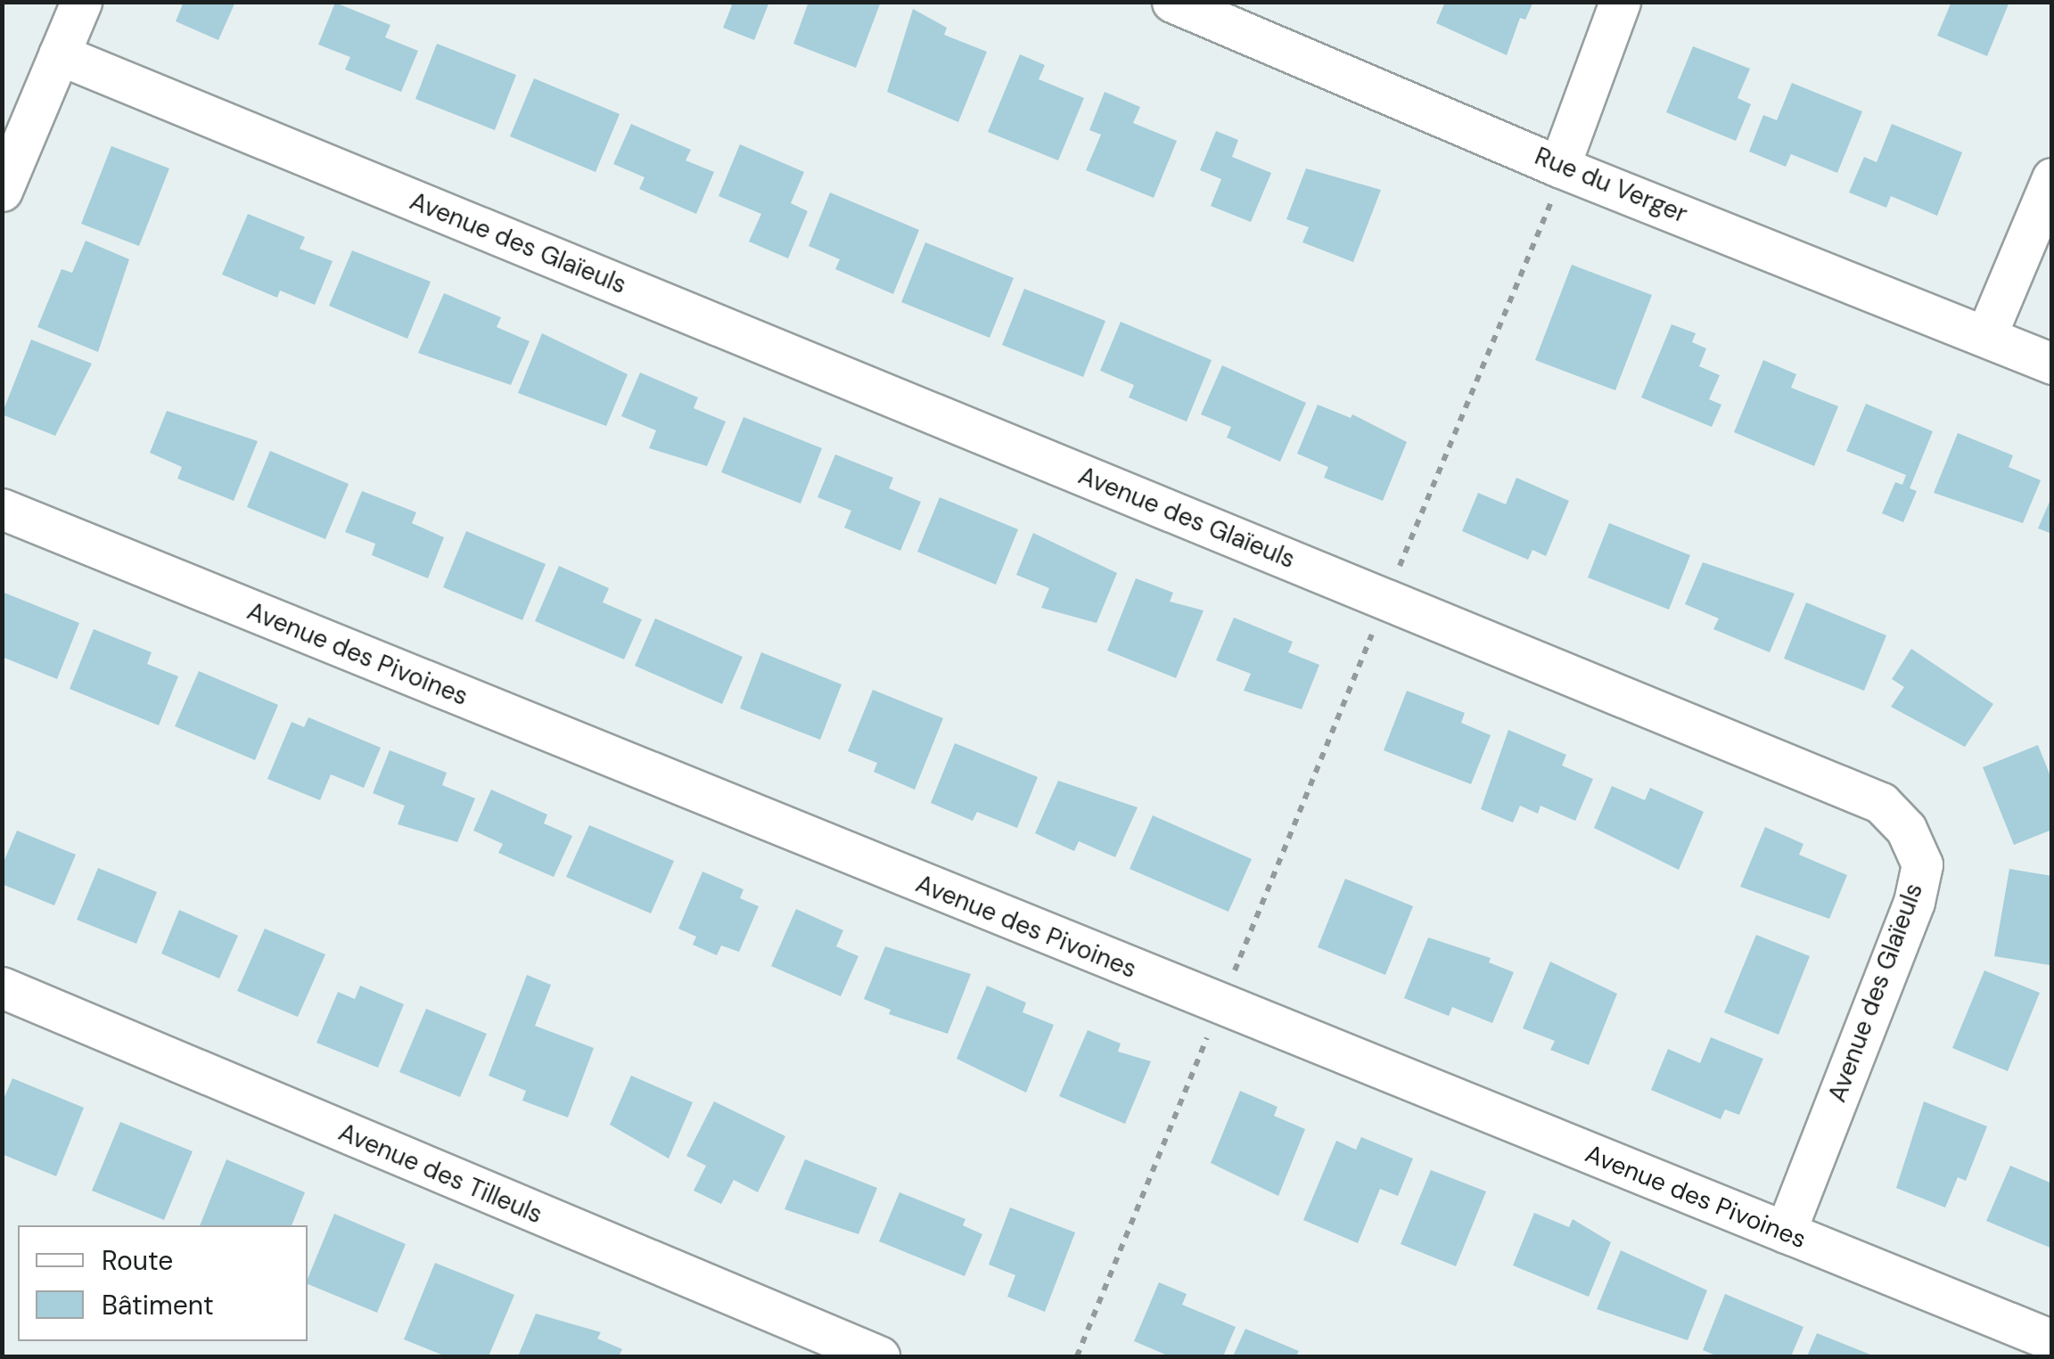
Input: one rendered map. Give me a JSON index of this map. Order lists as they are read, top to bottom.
{
  "streets": {
    "street": [
      "Rue du Verger",
      "Avenue des Glaïeuls",
      "Avenue des Pivoines",
      "Avenue des Tilleuls"
    ]
  },
  "crossings": [
    ["Avenue des Glaïeuls", "Avenue des Pivoines"]
  ],
  "legend": ["Route", "Bâtiment"]
}
